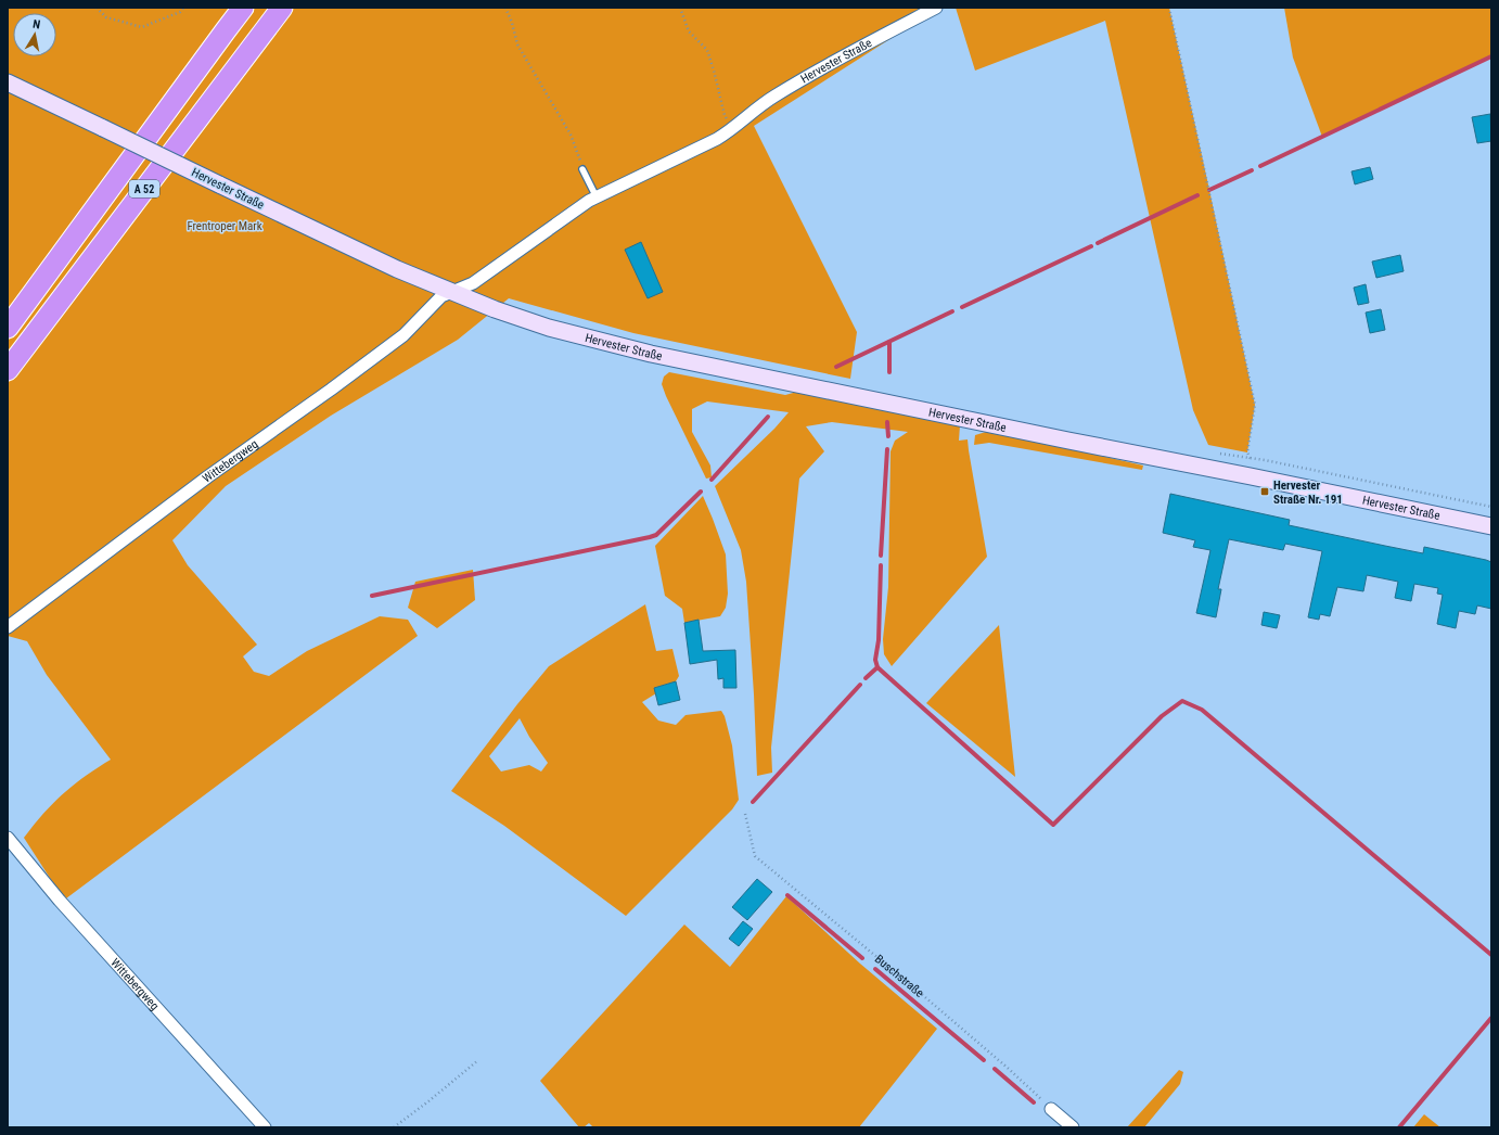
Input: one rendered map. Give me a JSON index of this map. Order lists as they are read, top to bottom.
{
  "streets": {
    "highway": ["A 52"],
    "main road": ["Hervester Straße"],
    "street": ["Wittebergweg"],
    "path": ["Buschstraße"]
  },
  "crossings": [
    ["Hervester Straße", "Wittebergweg"]
  ],
  "parks": ["Frentroper Mark"],
  "places": {
    "transit": ["Hervester Straße Nr. 191"]
  },
  "north": "top"
}
